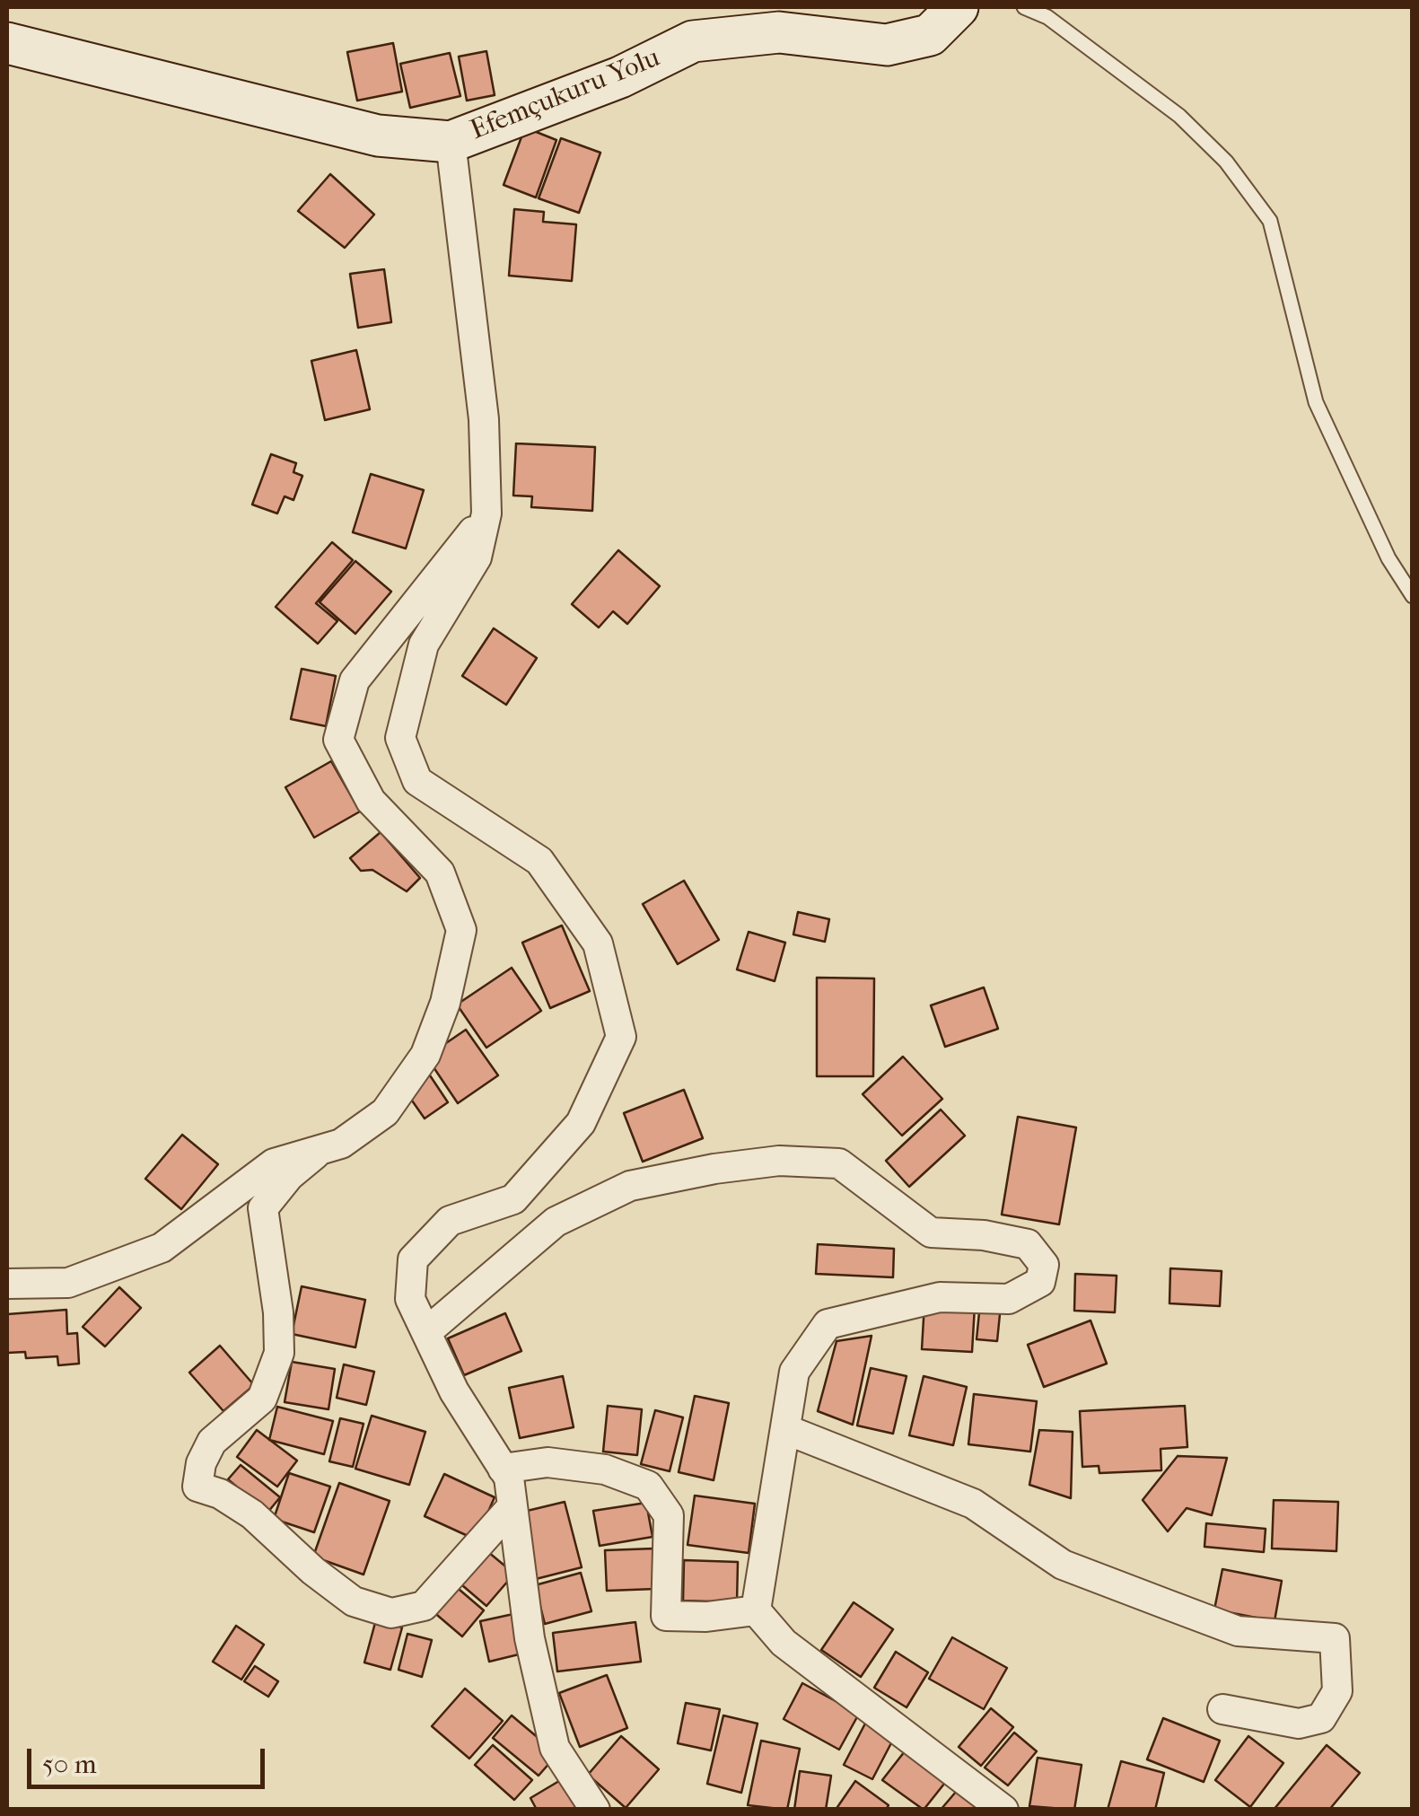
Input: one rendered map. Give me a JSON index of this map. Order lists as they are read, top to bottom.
{
  "streets": {
    "street": ["Efemçukuru Yolu"]
  },
  "scale_bar": "50 m"
}
